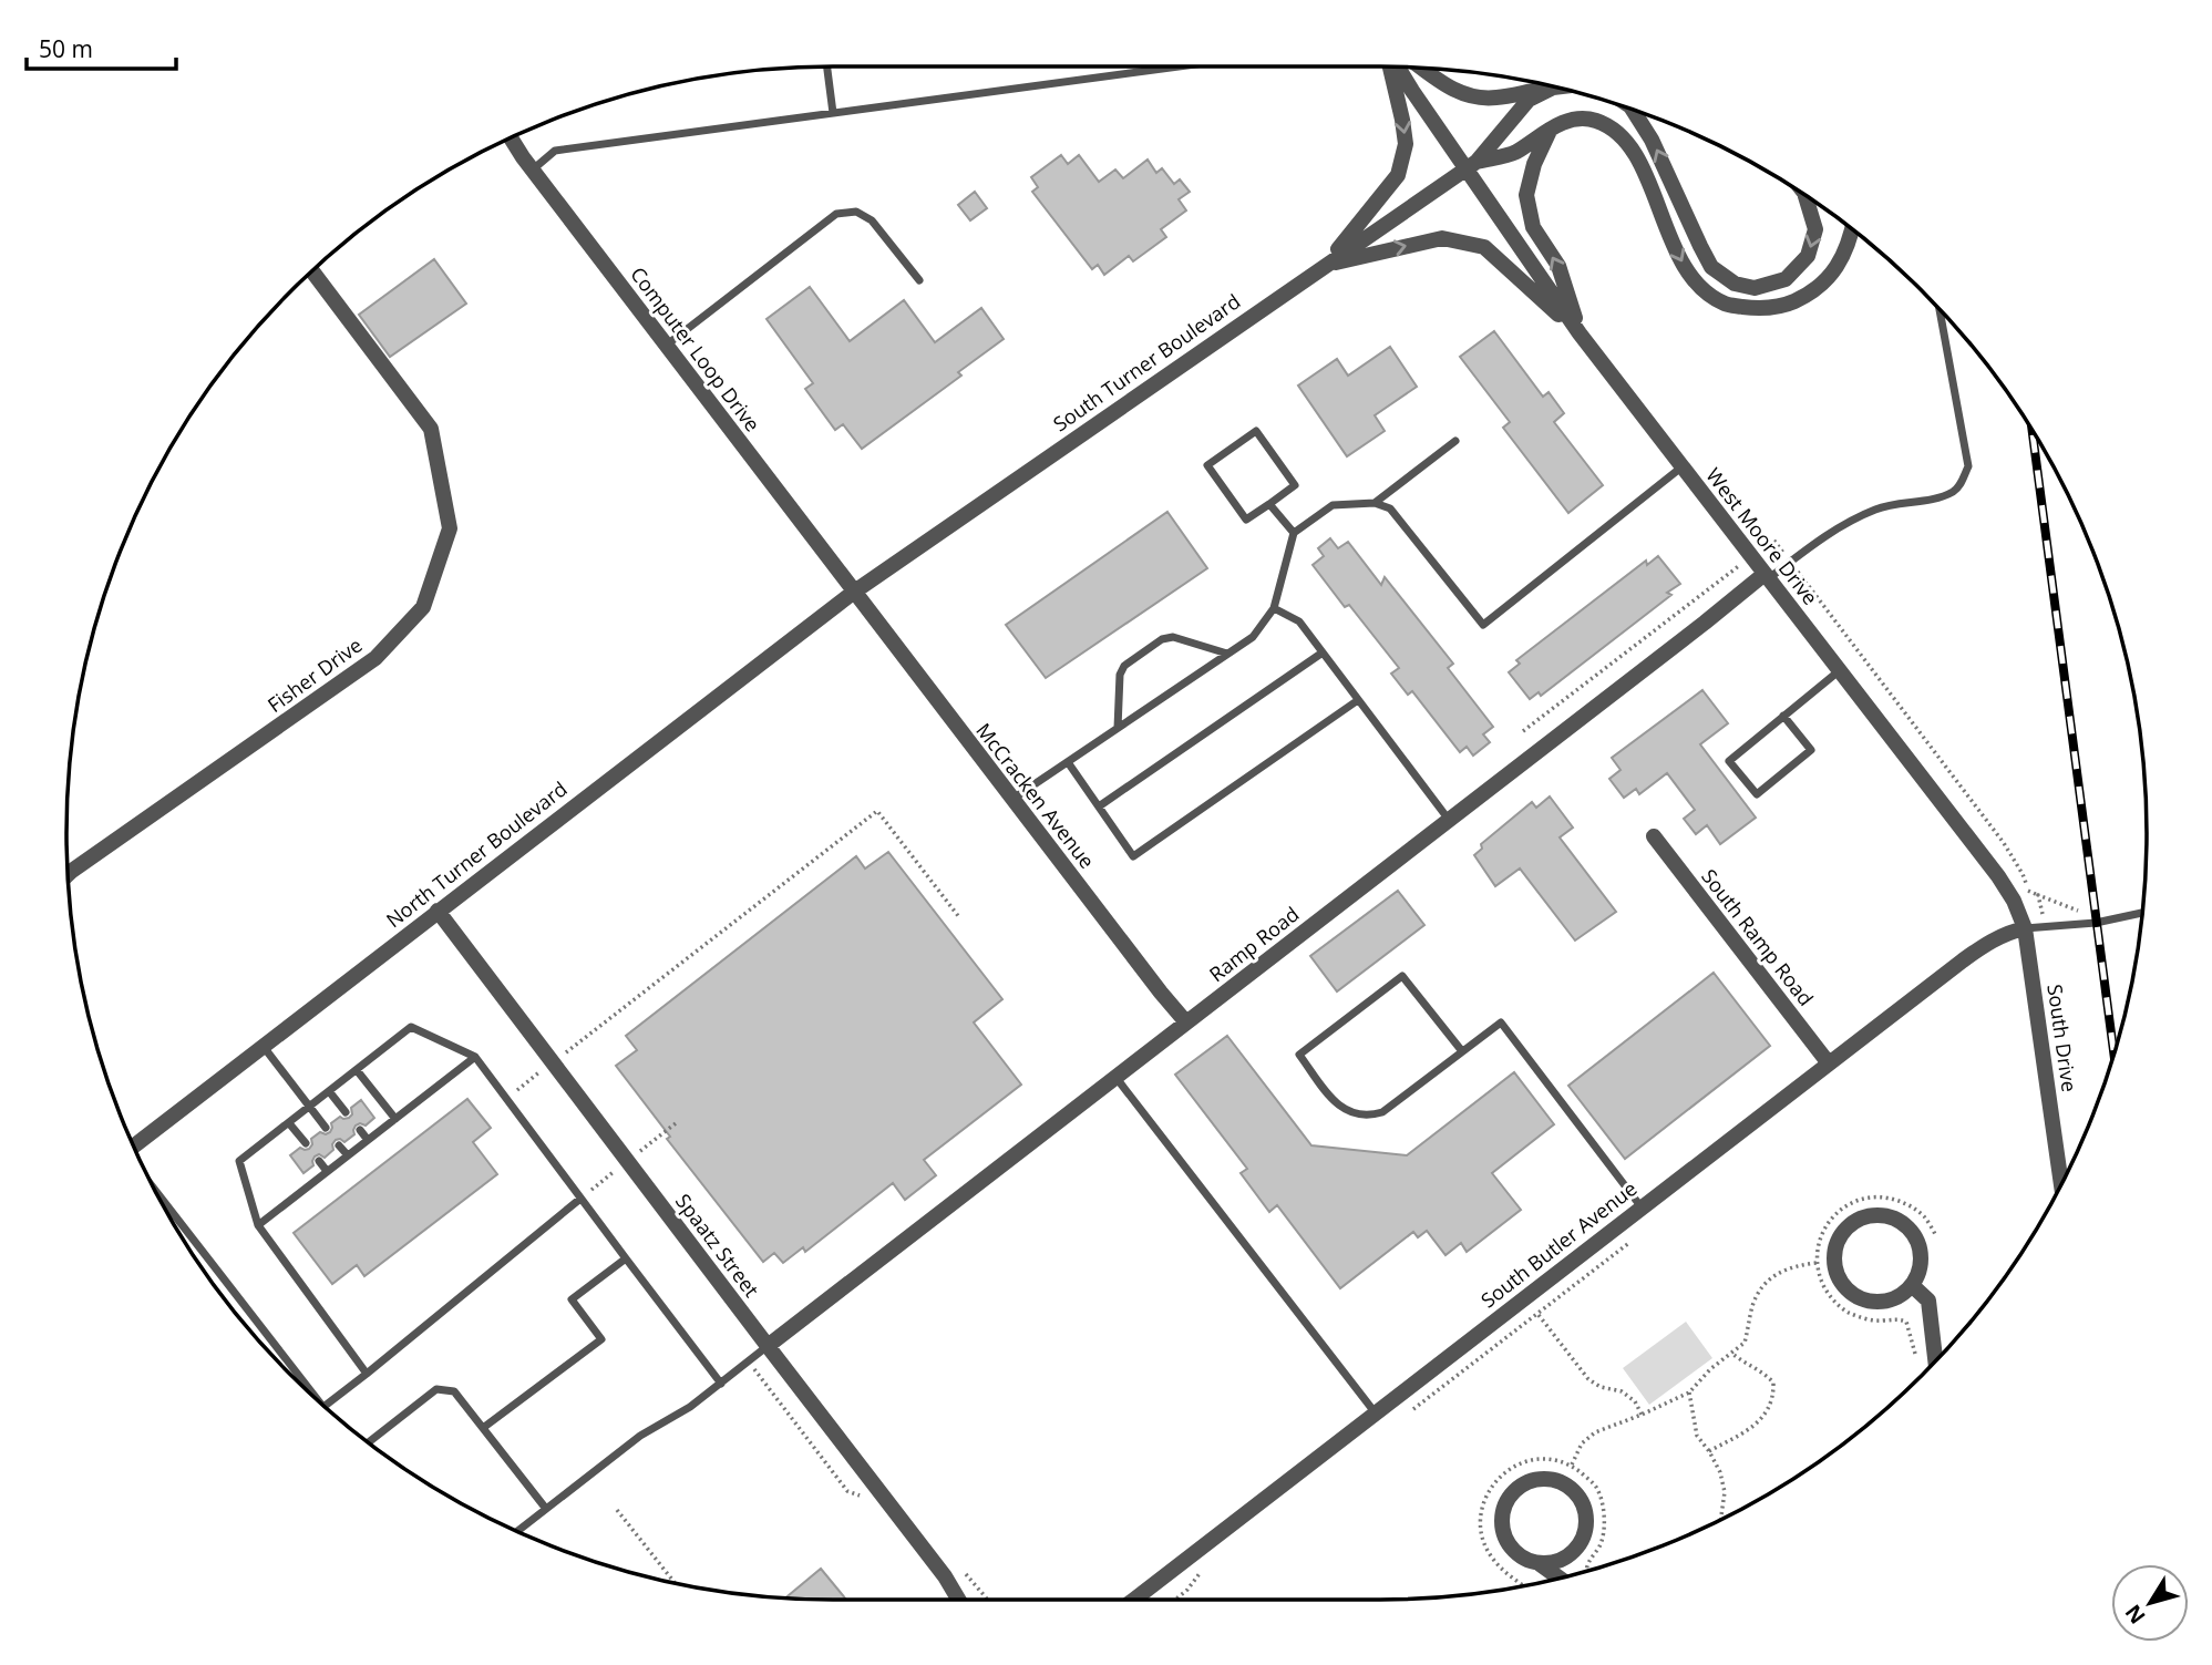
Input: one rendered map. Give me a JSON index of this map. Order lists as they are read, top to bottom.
{
  "streets": {
    "street": [
      "Computer Loop Drive",
      "South Turner Boulevard",
      "West Moore Drive",
      "Fisher Drive",
      "McCracken Avenue",
      "North Turner Boulevard",
      "South Ramp Road",
      "Ramp Road",
      "South Drive",
      "South Butler Avenue",
      "Spaatz Street"
    ]
  },
  "crossings": [
    ["Computer Loop Drive", "South Turner Boulevard"],
    ["Computer Loop Drive", "McCracken Avenue"],
    ["Computer Loop Drive", "North Turner Boulevard"],
    ["South Turner Boulevard", "West Moore Drive"],
    ["South Turner Boulevard", "McCracken Avenue"],
    ["South Turner Boulevard", "North Turner Boulevard"],
    ["West Moore Drive", "Ramp Road"],
    ["West Moore Drive", "South Drive"],
    ["West Moore Drive", "South Butler Avenue"],
    ["McCracken Avenue", "North Turner Boulevard"],
    ["McCracken Avenue", "Ramp Road"],
    ["North Turner Boulevard", "Spaatz Street"],
    ["South Ramp Road", "South Butler Avenue"],
    ["Ramp Road", "Spaatz Street"],
    ["South Drive", "South Butler Avenue"]
  ],
  "scale_bar": "50 m",
  "north": "bottom left"
}
